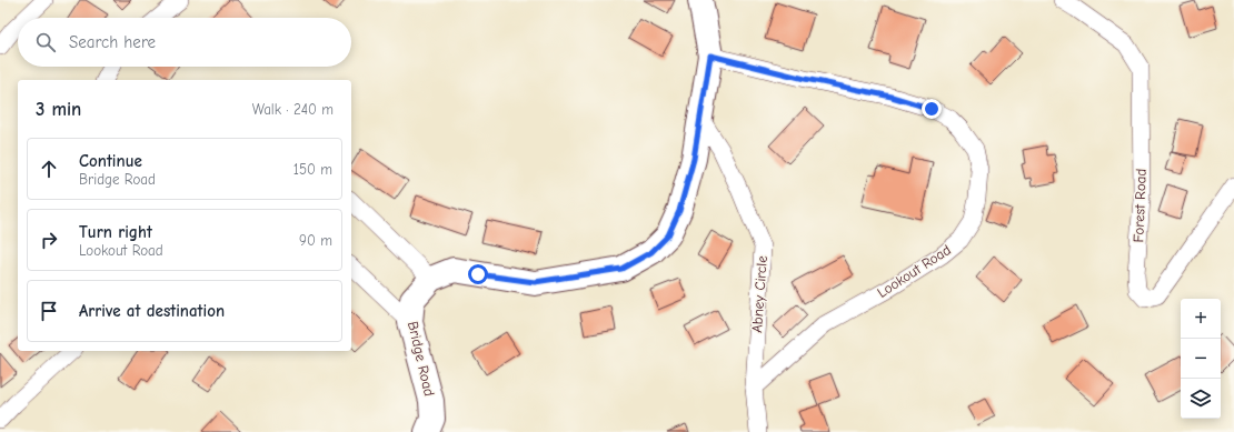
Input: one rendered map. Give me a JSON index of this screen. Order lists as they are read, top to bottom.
{
  "streets": {
    "street": [
      "Forest Road",
      "Lookout Road",
      "Abney Circle",
      "Bridge Road"
    ]
  },
  "crossings": [
    ["Lookout Road", "Abney Circle"],
    ["Lookout Road", "Bridge Road"],
    ["Abney Circle", "Bridge Road"]
  ],
  "page": {
    "search": "Search here",
    "heading": ["3 min", "Walk · 240 m"],
    "list": [
      ["Continue", "Bridge Road", "150 m"],
      ["Turn right", "Lookout Road", "90 m"],
      "Arrive at destination"
    ],
    "map_buttons": ["+", "−"]
  }
}
